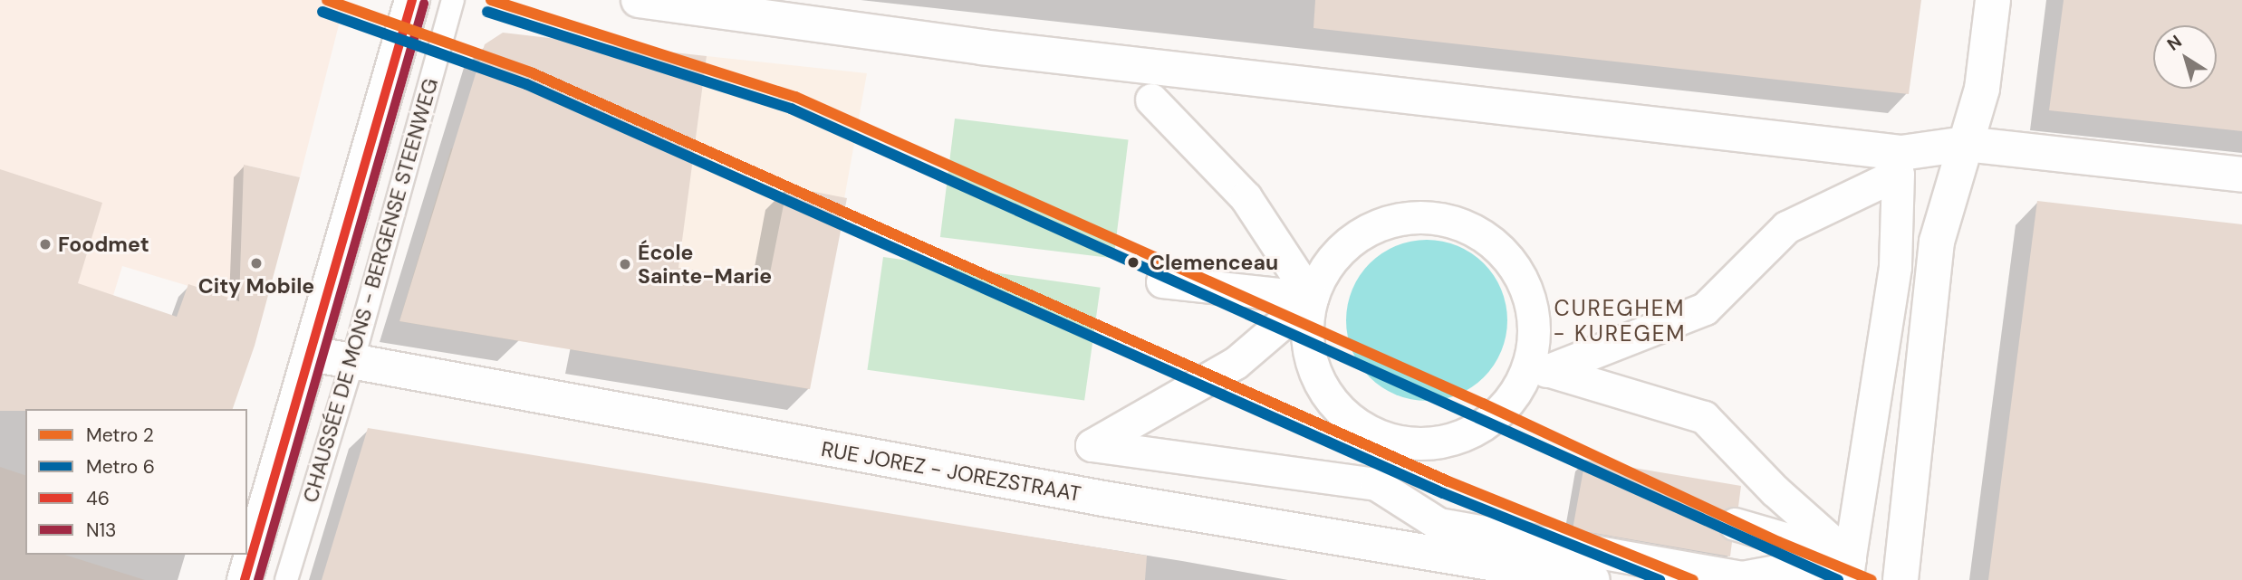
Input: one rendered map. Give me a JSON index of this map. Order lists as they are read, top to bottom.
{
  "streets": {
    "street": ["CHAUSSÉE DE MONS - BERGENSE STEENWEG", "RUE JOREZ - JOREZSTRAAT"]
  },
  "crossings": [
    ["CHAUSSÉE DE MONS - BERGENSE STEENWEG", "RUE JOREZ - JOREZSTRAAT"]
  ],
  "districts": ["CUREGHEM - KUREGEM"],
  "places": [
    "Foodmet",
    "Clemenceau",
    "City Mobile",
    "École Sainte-Marie"
  ],
  "lines": [
    "metro line 2",
    "transit line 46",
    "transit line N13",
    "metro line 6"
  ],
  "legend": [
    "Metro 2",
    "Metro 6",
    "46",
    "N13"
  ],
  "north": "top left"
}
